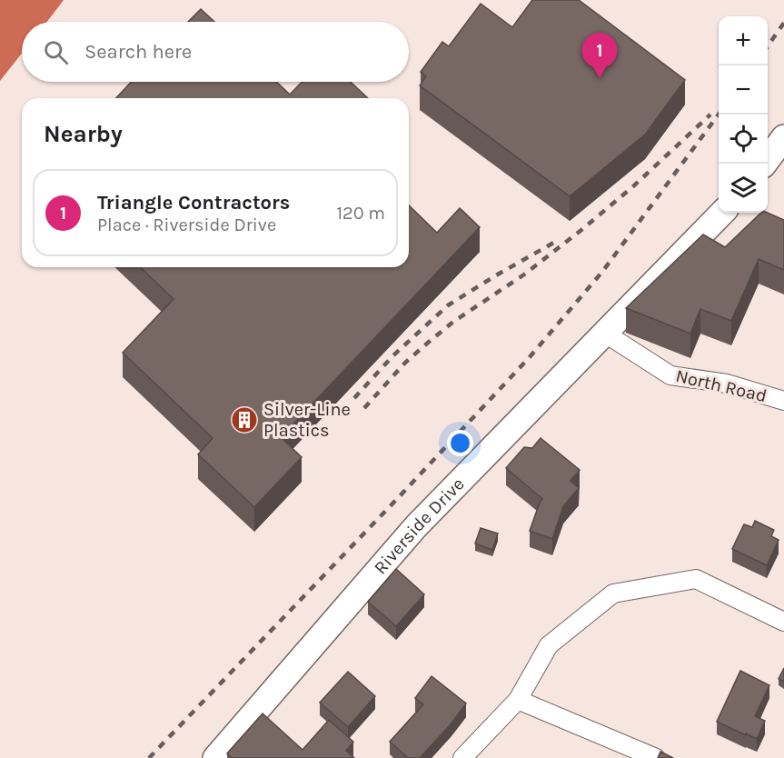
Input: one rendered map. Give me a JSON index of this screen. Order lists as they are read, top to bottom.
{
  "streets": {
    "main road": ["Riverside Drive"],
    "street": ["North Road"]
  },
  "crossings": [
    ["North Road", "Riverside Drive"]
  ],
  "places": {
    "building": ["Silver-Line Plastics"]
  },
  "page": {
    "map_buttons": ["+", "−"],
    "search": "Search here",
    "pins": "1",
    "heading": "Nearby",
    "list": [
      {
        "mark": "1",
        "name": "Triangle Contractors",
        "note": "Place · Riverside Drive",
        "value": "120 m"
      }
    ]
  }
}
